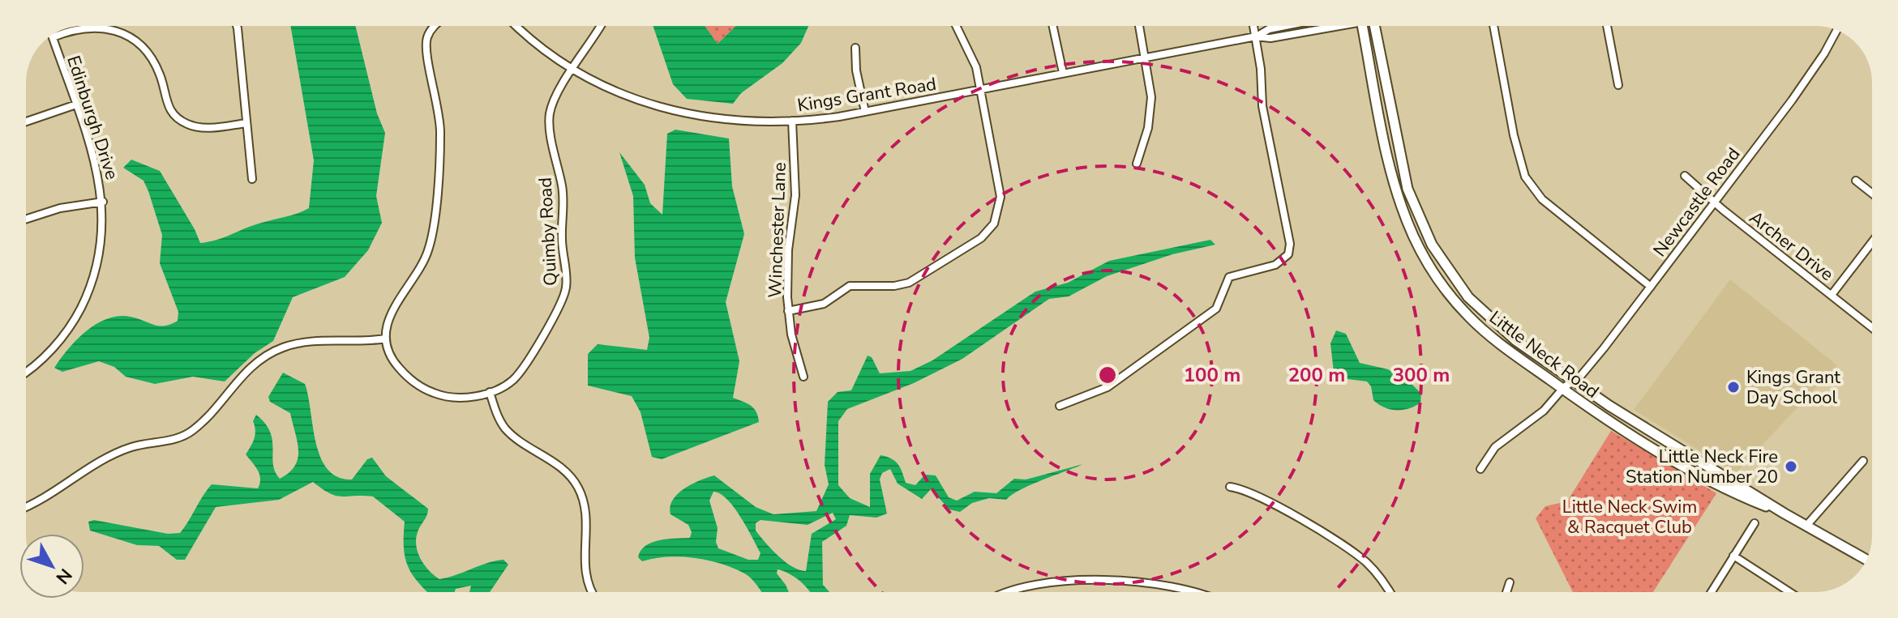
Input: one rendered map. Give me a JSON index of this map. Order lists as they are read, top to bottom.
{
  "streets": {
    "street": [
      "Kings Grant Road",
      "Edinburgh Drive",
      "Newcastle Road",
      "Winchester Lane",
      "Quimby Road",
      "Archer Drive",
      "Little Neck Road"
    ]
  },
  "crossings": [
    ["Kings Grant Road", "Winchester Lane"],
    ["Kings Grant Road", "Quimby Road"],
    ["Newcastle Road", "Archer Drive"],
    ["Newcastle Road", "Little Neck Road"]
  ],
  "parks": ["Little Neck Swim & Racquet Club"],
  "places": ["Kings Grant Day School", "Little Neck Fire Station Number 20"],
  "north": "bottom right",
  "rings": ["100 m", "200 m", "300 m"]
}
